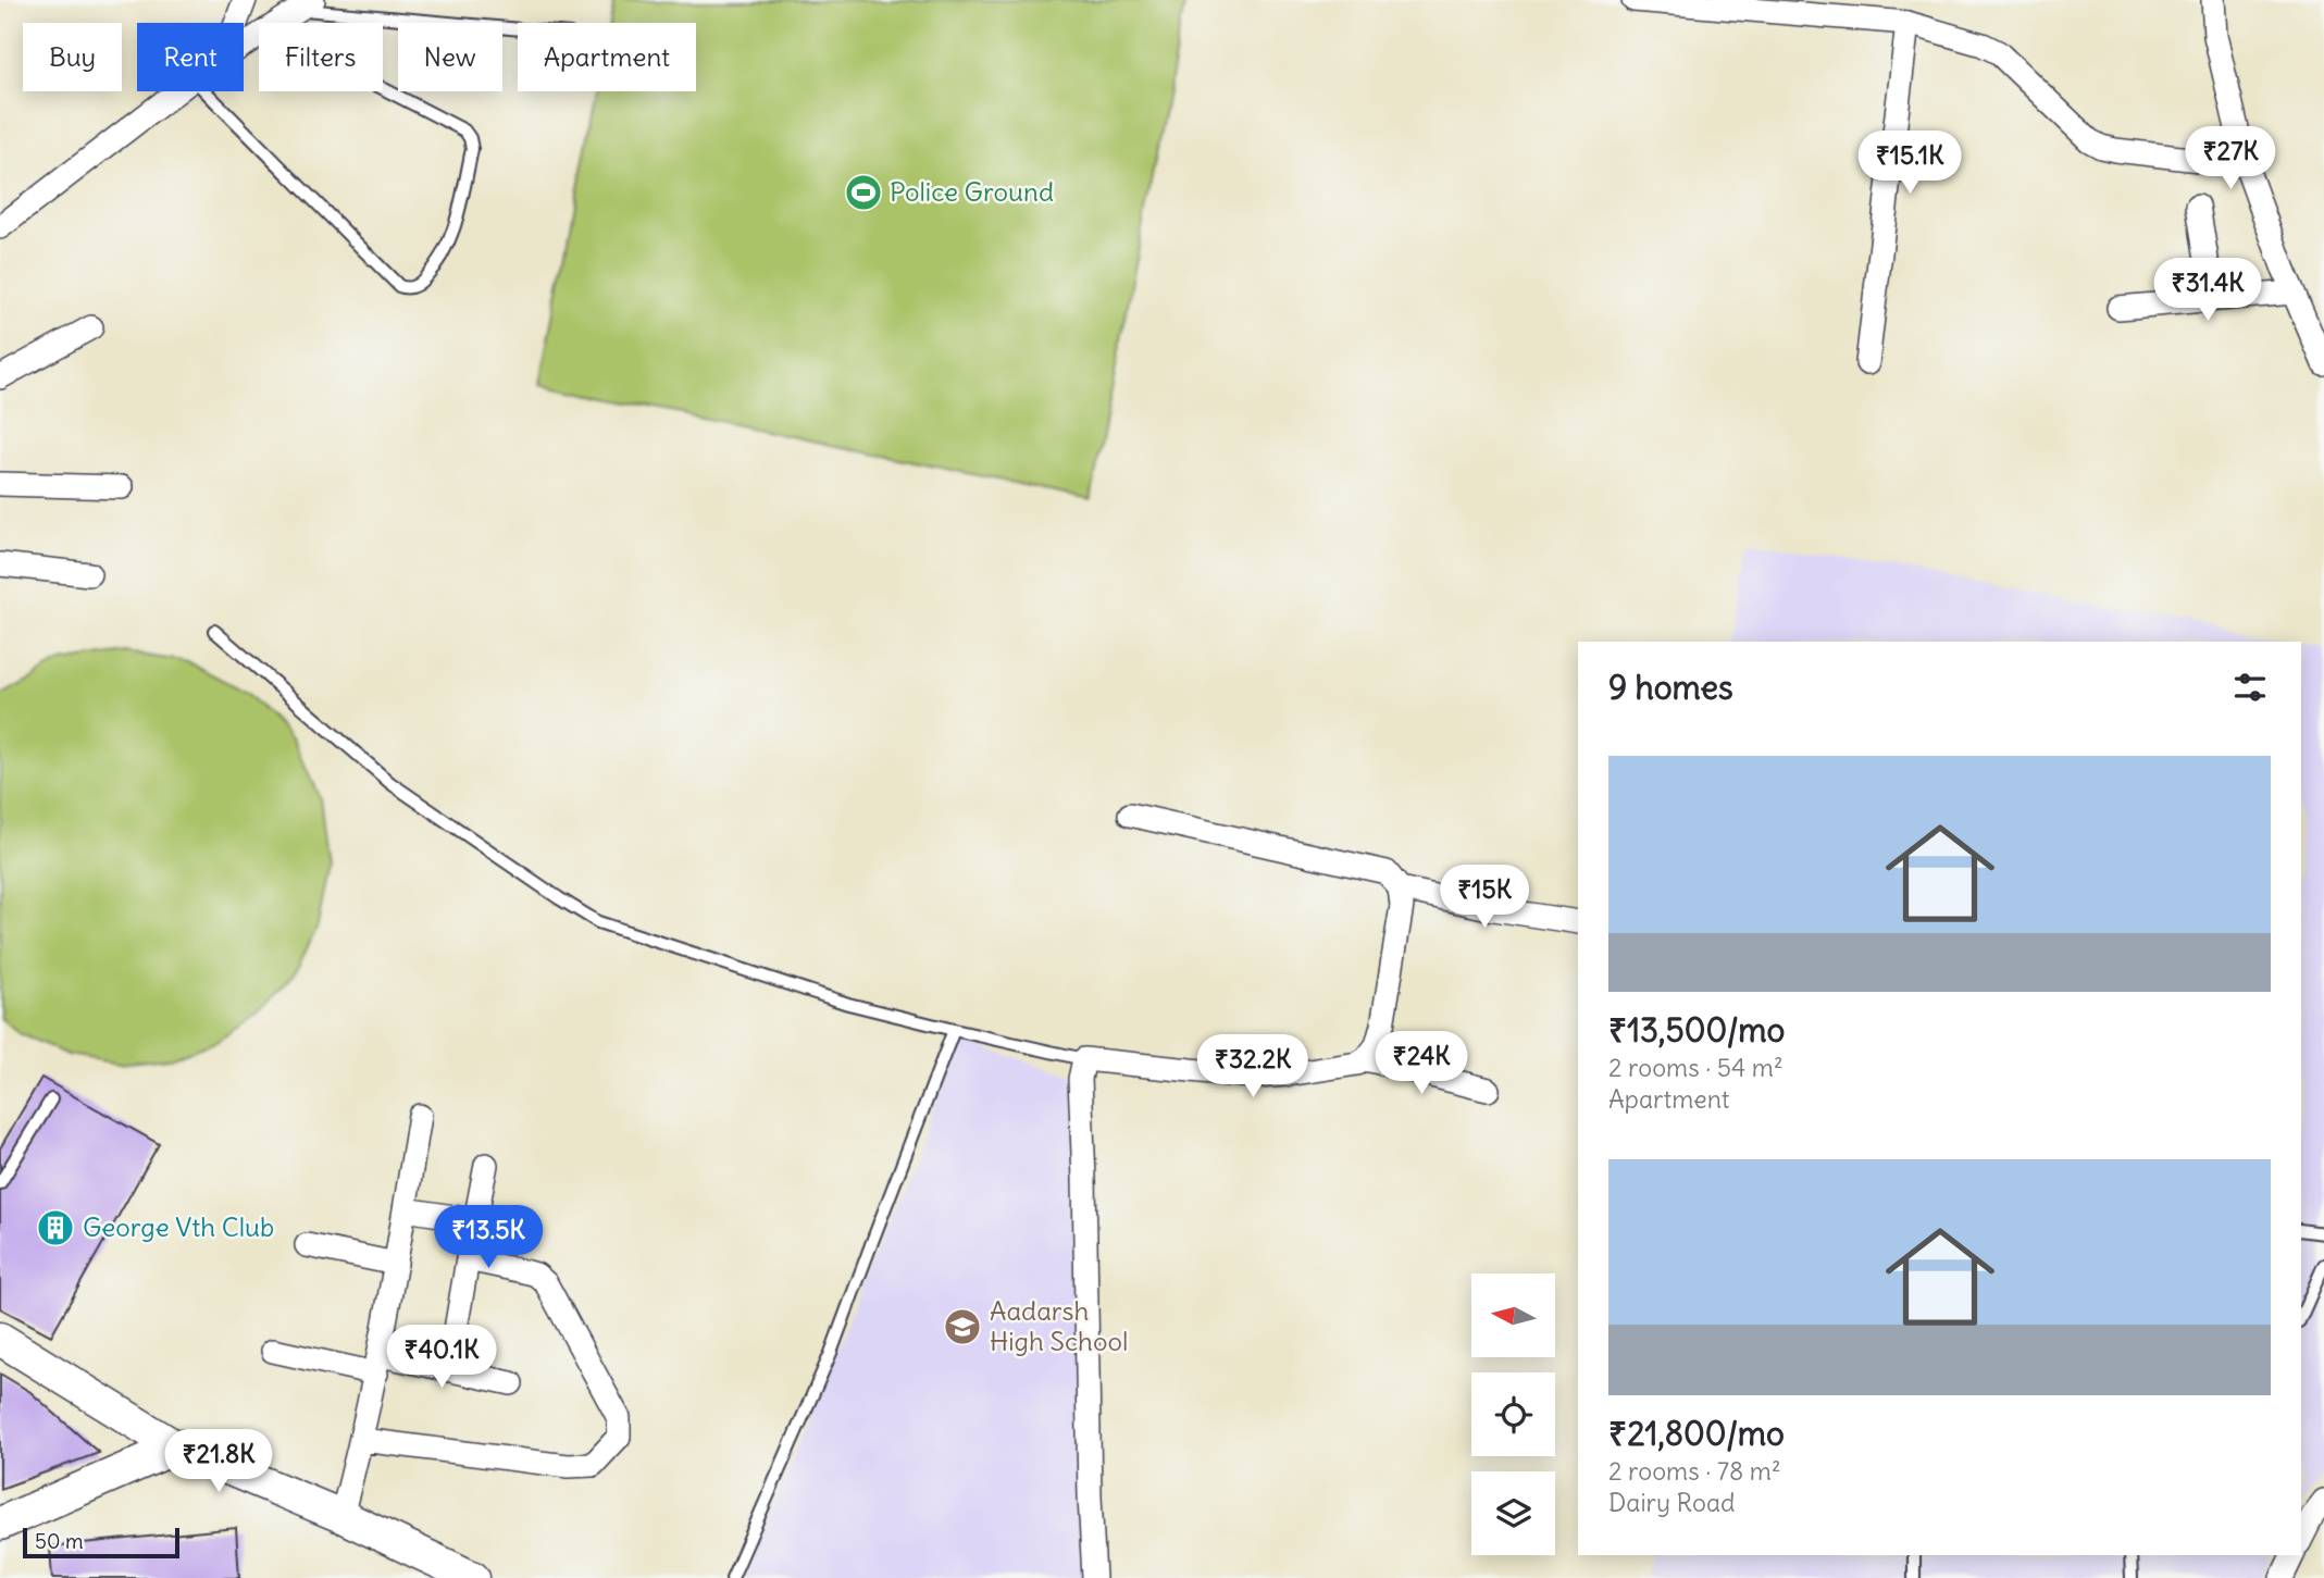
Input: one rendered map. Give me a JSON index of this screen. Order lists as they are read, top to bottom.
{
  "places": {
    "sports": ["Police Ground"],
    "building": ["George Vth Club"],
    "school or university": ["Aadarsh High School"]
  },
  "scale_bar": "50 m",
  "north": "left",
  "page": {
    "chip": [
      "Buy",
      "Rent",
      "Filters",
      "New",
      "Apartment"
    ],
    "price": [
      "₹27K",
      "₹15.1K",
      "₹31.4K",
      "₹15K",
      "₹24K",
      "₹32.2K",
      "₹13.5K",
      "₹40.1K",
      "₹21.8K"
    ],
    "heading": "9 homes",
    "list": [
      {
        "name": "₹13,500/mo",
        "note": "2 rooms · 54 m² · Apartment"
      },
      {
        "name": "₹21,800/mo",
        "note": "2 rooms · 78 m² · Dairy Road"
      }
    ],
    "scale": "50 m"
  }
}
